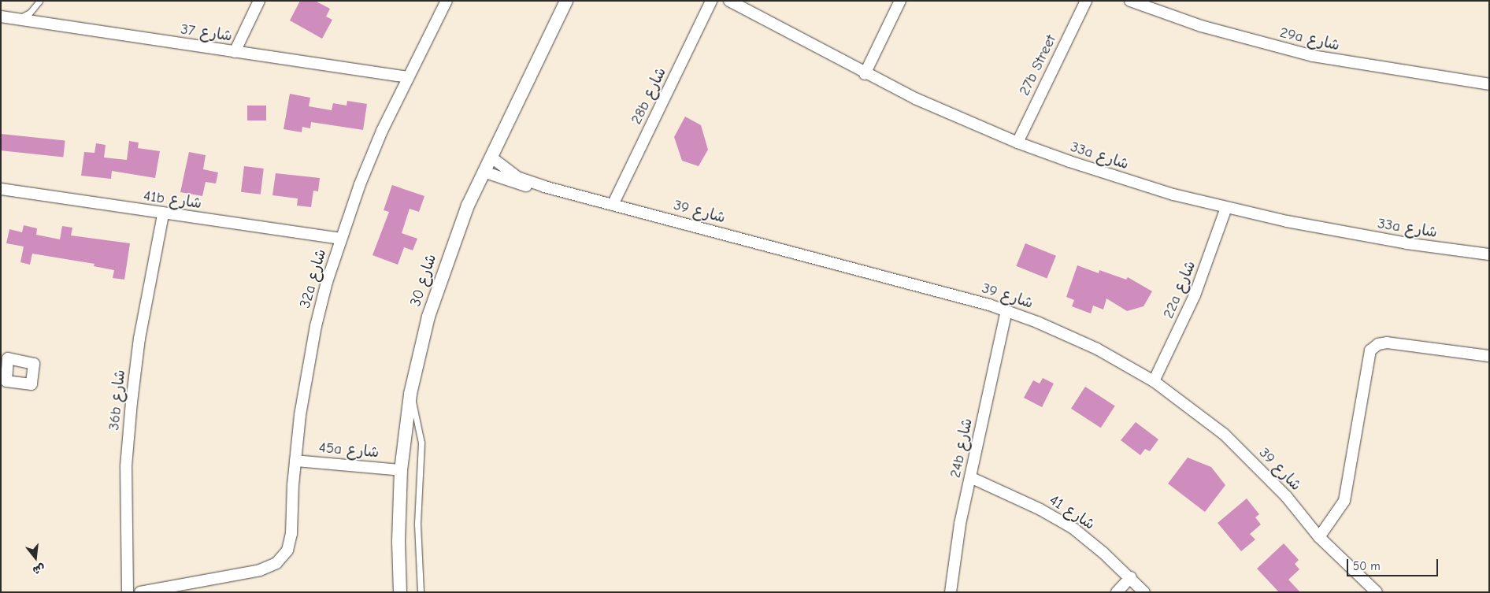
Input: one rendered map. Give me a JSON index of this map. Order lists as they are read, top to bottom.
{
  "streets": {
    "street": [
      "شارع 37",
      "29a شارع",
      "27b Street",
      "28b شارع",
      "33a شارع",
      "41b شارع",
      "شارع 39",
      "32a شارع",
      "شارع 30",
      "22a شارع",
      "36b شارع",
      "24b شارع",
      "45a شارع",
      "شارع 41"
    ]
  },
  "crossings": [
    ["شارع 37", "32a شارع"],
    ["27b Street", "33a شارع"],
    ["28b شارع", "شارع 39"],
    ["33a شارع", "22a شارع"],
    ["41b شارع", "32a شارع"],
    ["41b شارع", "36b شارع"],
    ["شارع 39", "شارع 30"],
    ["شارع 39", "22a شارع"],
    ["شارع 39", "24b شارع"],
    ["32a شارع", "45a شارع"],
    ["شارع 30", "45a شارع"],
    ["24b شارع", "شارع 41"]
  ],
  "scale_bar": "50 m",
  "north": "bottom"
}
